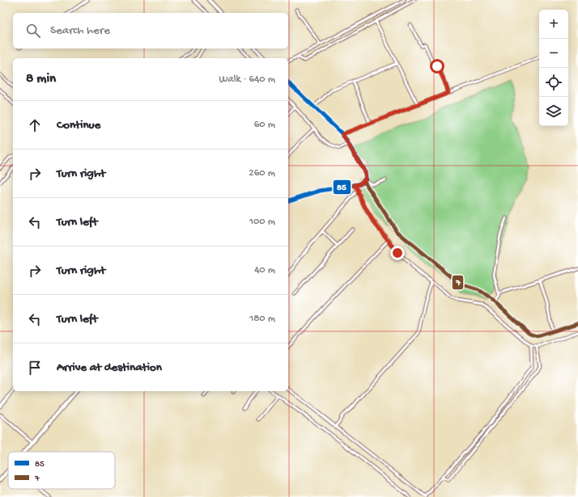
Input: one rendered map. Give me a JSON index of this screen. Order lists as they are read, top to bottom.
{
  "lines": ["transit line 85", "transit line 7"],
  "legend": ["85", "7"],
  "page": {
    "map_buttons": ["+", "−"],
    "search": "Search here",
    "heading": ["8 min", "Walk · 640 m"],
    "list": [
      ["Continue", "60 m"],
      ["Turn right", "260 m"],
      ["Turn left", "100 m"],
      ["Turn right", "40 m"],
      ["Turn left", "180 m"],
      "Arrive at destination"
    ]
  }
}
